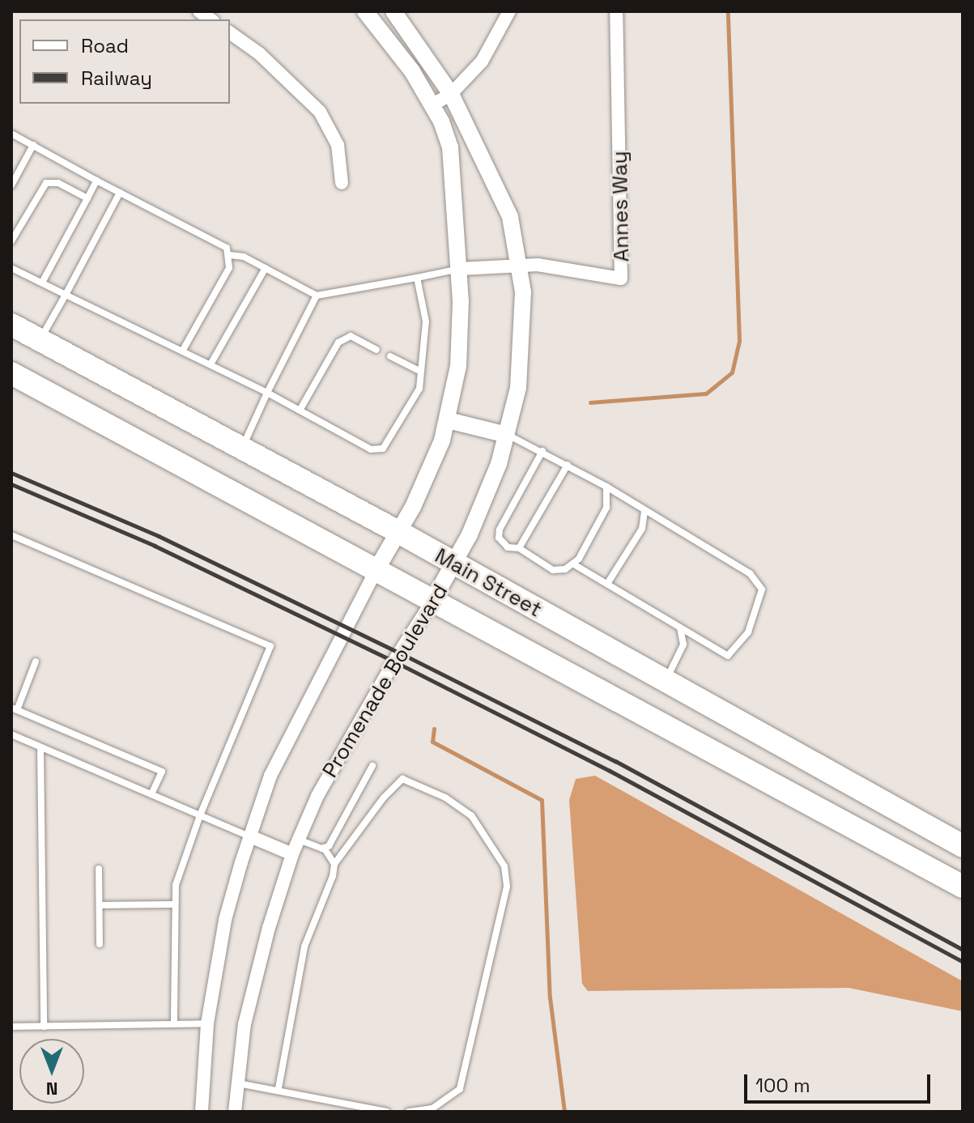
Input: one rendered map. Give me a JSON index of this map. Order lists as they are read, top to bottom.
{
  "streets": {
    "highway": ["Main Street"],
    "street": ["Annes Way", "Promenade Boulevard"]
  },
  "crossings": [
    ["Annes Way", "Promenade Boulevard"],
    ["Main Street", "Promenade Boulevard"]
  ],
  "legend": ["Road", "Railway"],
  "scale_bar": "100 m",
  "north": "bottom"
}
